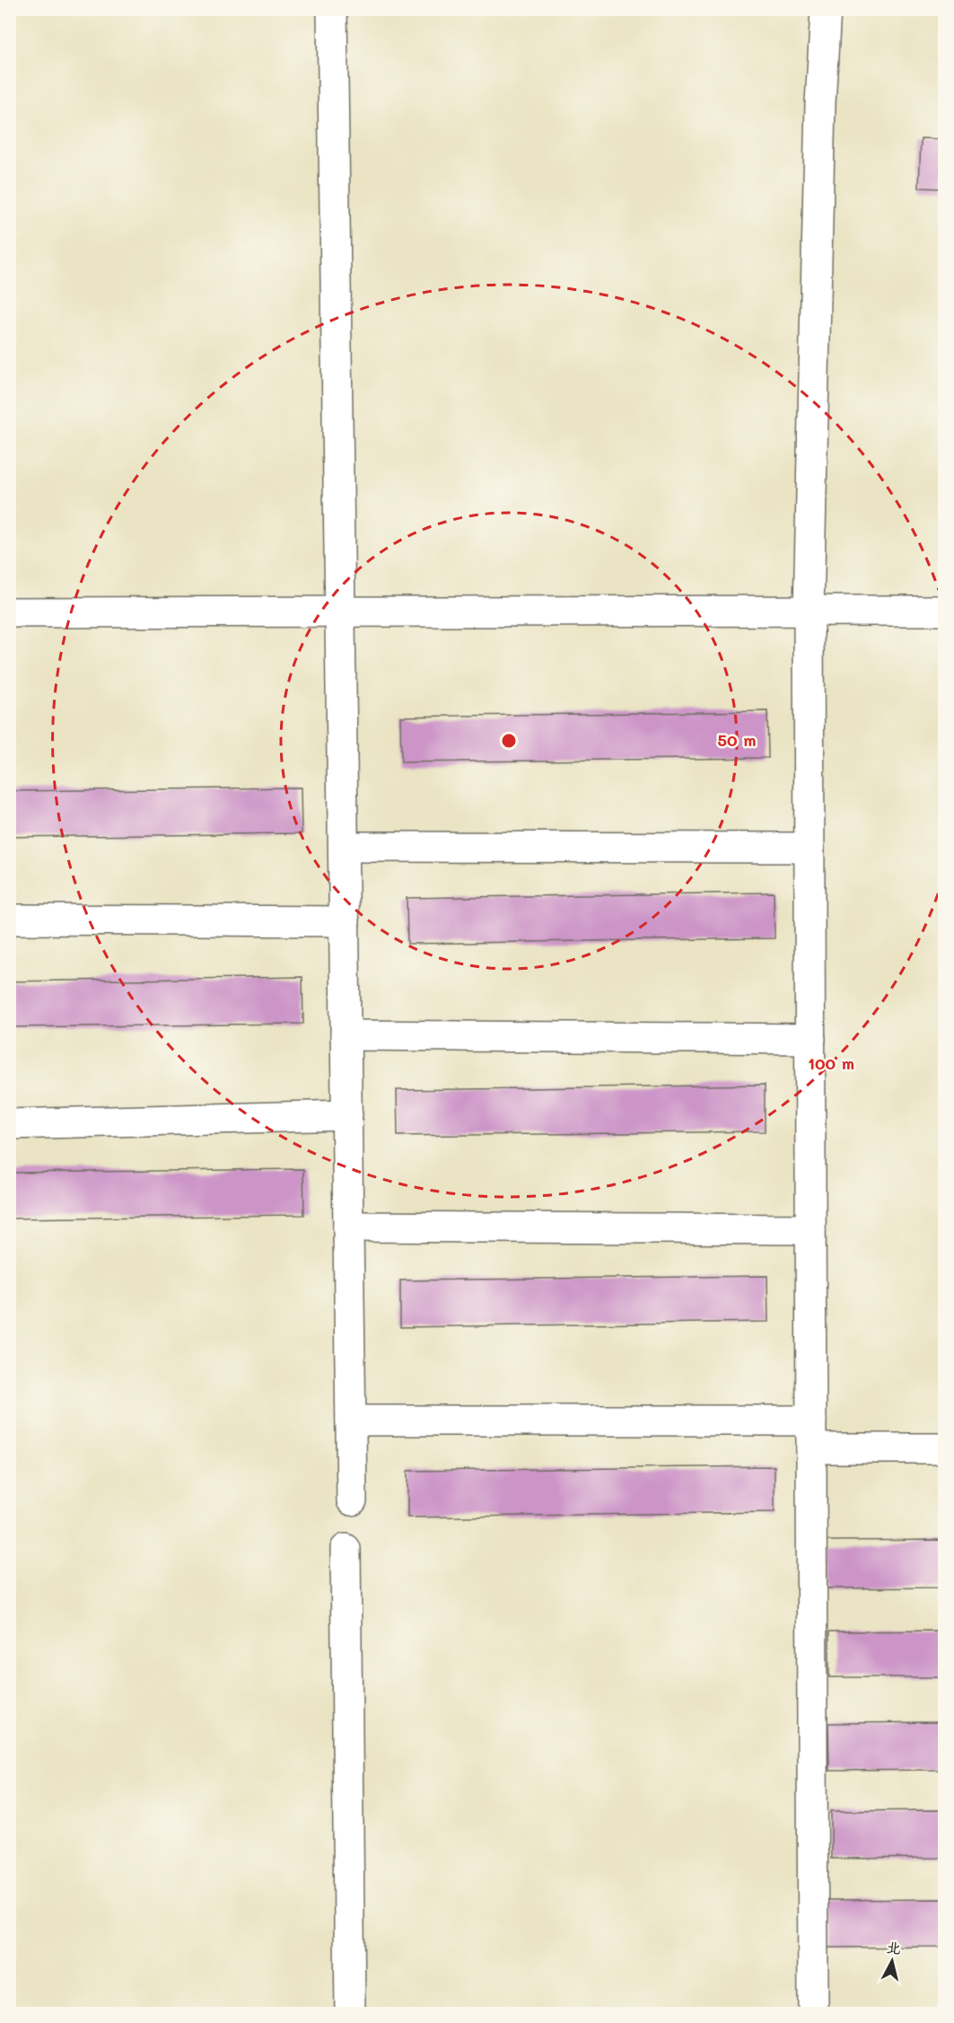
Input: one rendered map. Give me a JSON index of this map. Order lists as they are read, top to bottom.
{
  "north": "top",
  "rings": ["50 m", "100 m"]
}
